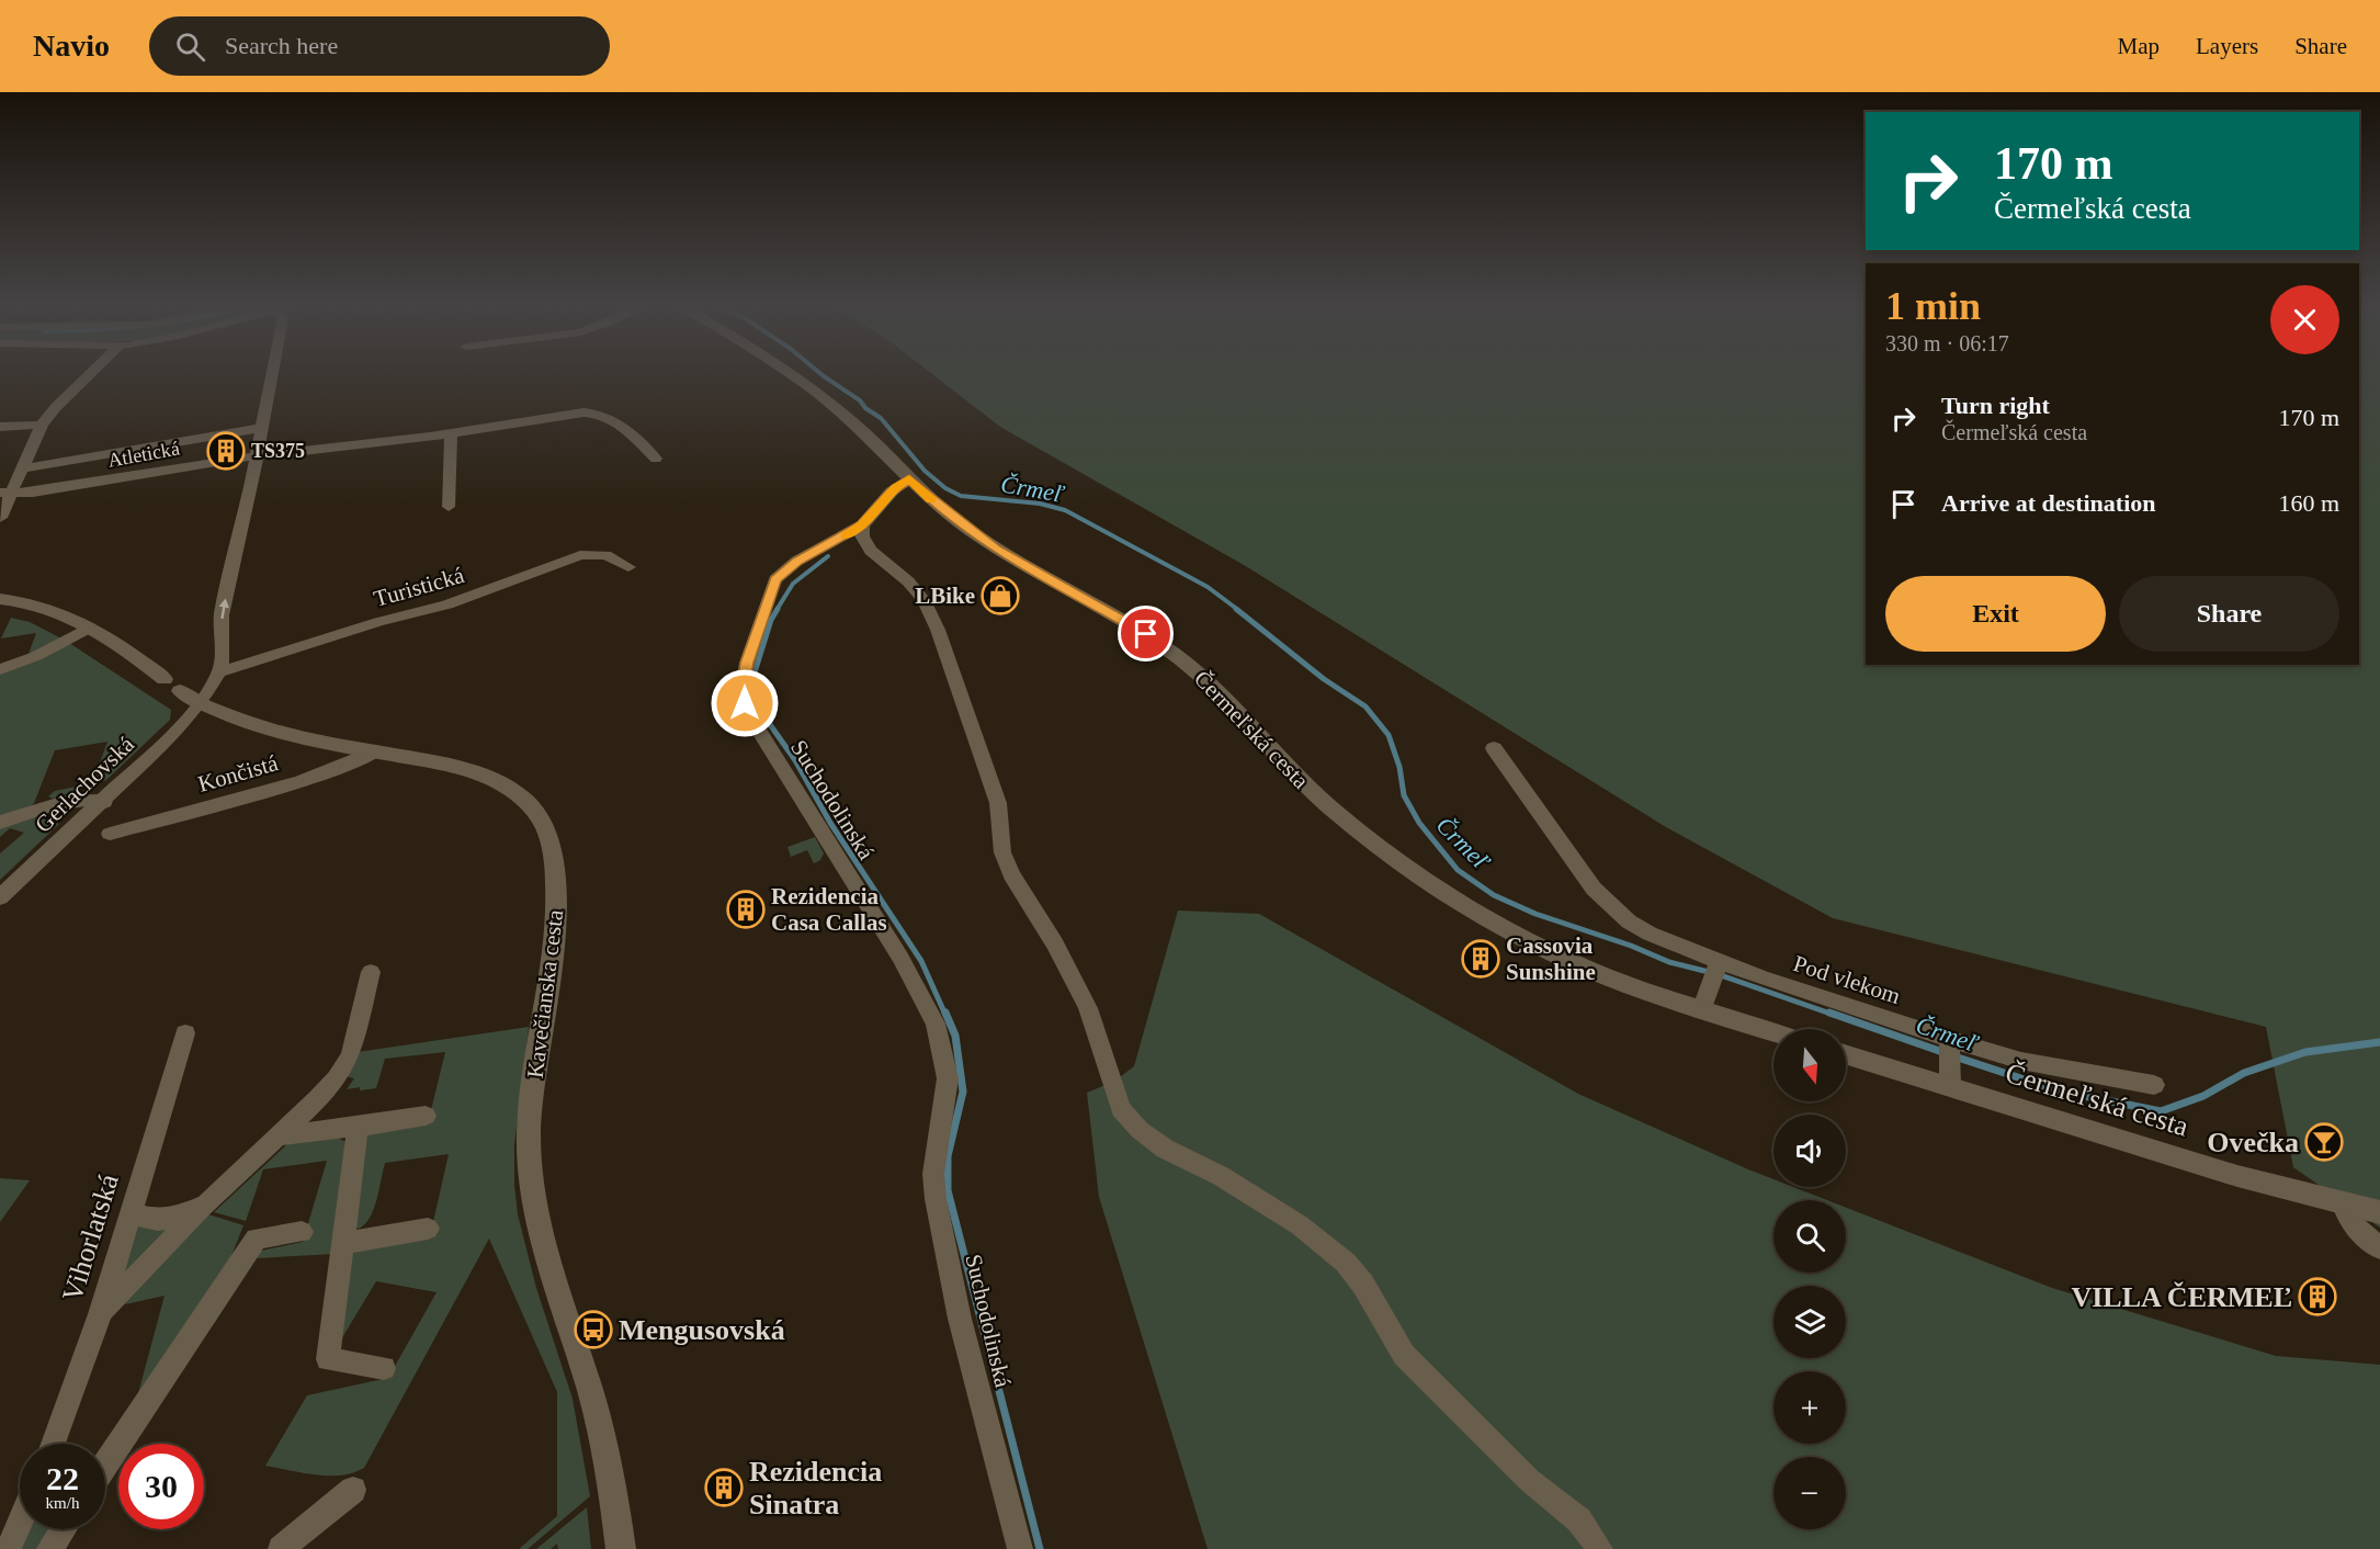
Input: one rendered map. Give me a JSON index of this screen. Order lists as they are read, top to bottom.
{
  "streets": {
    "main road": ["Čermeľská cesta", "Kavečianska cesta"],
    "street": [
      "Atletická",
      "Turistická",
      "Končistá",
      "Gerlachovská",
      "Suchodolinská",
      "Pod vlekom",
      "Vihorlatská"
    ]
  },
  "crossings": [
    ["Čermeľská cesta", "Suchodolinská"],
    ["Končistá", "Kavečianska cesta"],
    ["Gerlachovská", "Kavečianska cesta"]
  ],
  "water": ["Črmeľ"],
  "places": {
    "building": [
      "TS375",
      "Rezidencia Casa Callas",
      "Cassovia Sunshine",
      "VILLA ČERMEĽ",
      "Rezidencia Sinatra"
    ],
    "shop": ["LBike"],
    "bar": ["Ovečka"],
    "bus stop": ["Mengusovská"]
  },
  "north": "bottom",
  "page": {
    "header": "Navio",
    "search": "Search here",
    "nav": ["Map", "Layers", "Share"],
    "turn": ["170 m", "Čermeľská cesta"],
    "heading": ["1 min", "330 m · 06:17"],
    "list": [
      {
        "name": "Turn right",
        "note": "Čermeľská cesta",
        "value": "170 m"
      },
      {
        "name": "Arrive at destination",
        "value": "160 m"
      }
    ],
    "buttons": ["Exit", "Share"],
    "map_buttons": ["+", "−"],
    "speed": "22 km/h",
    "limit": "30"
  }
}
